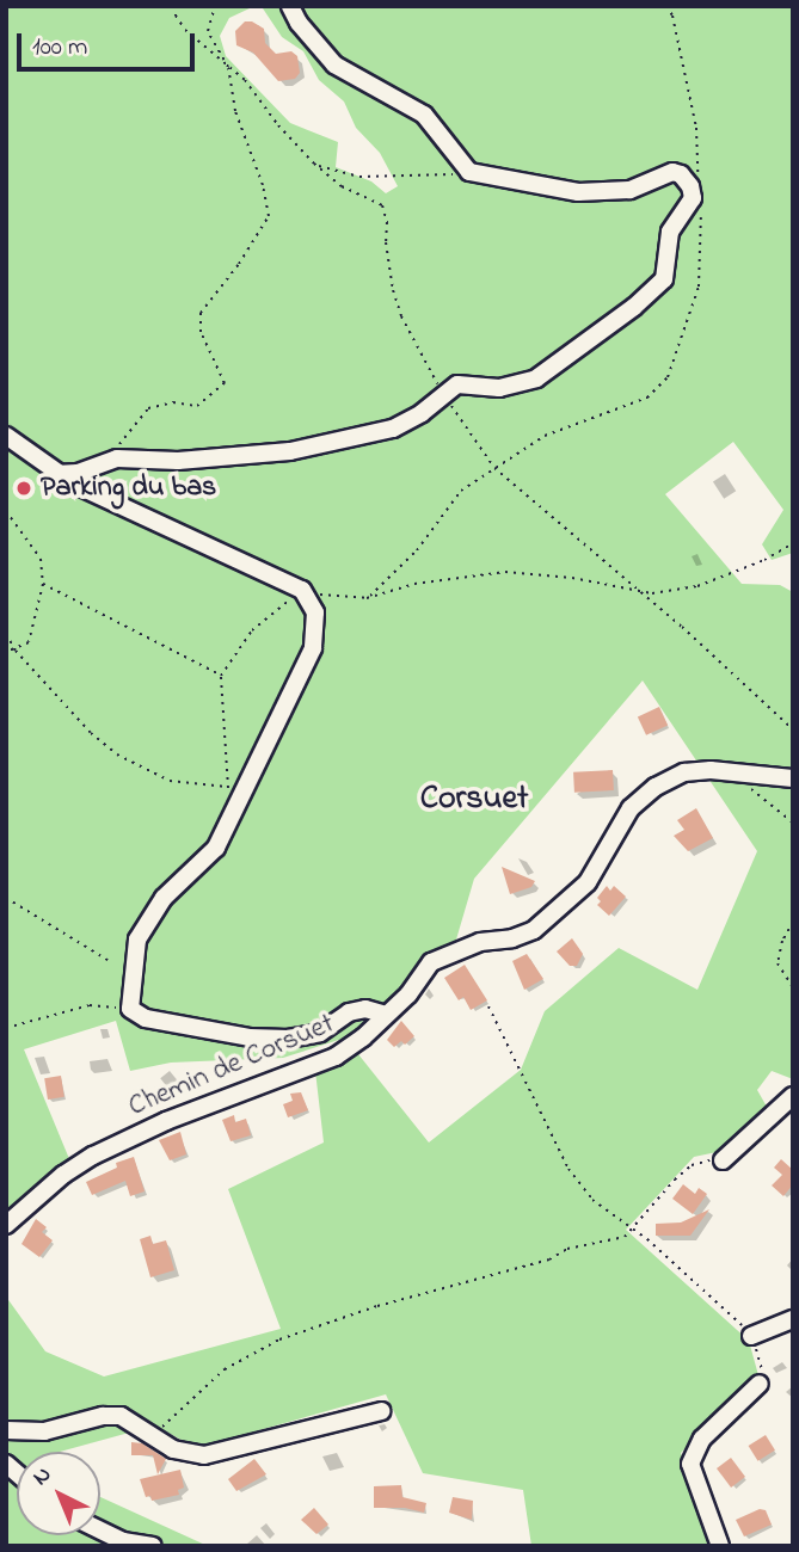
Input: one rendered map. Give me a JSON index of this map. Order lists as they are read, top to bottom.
{
  "streets": {
    "street": ["Chemin de Corsuet"]
  },
  "districts": ["Corsuet"],
  "places": ["Parking du bas"],
  "scale_bar": "100 m",
  "north": "top left"
}
